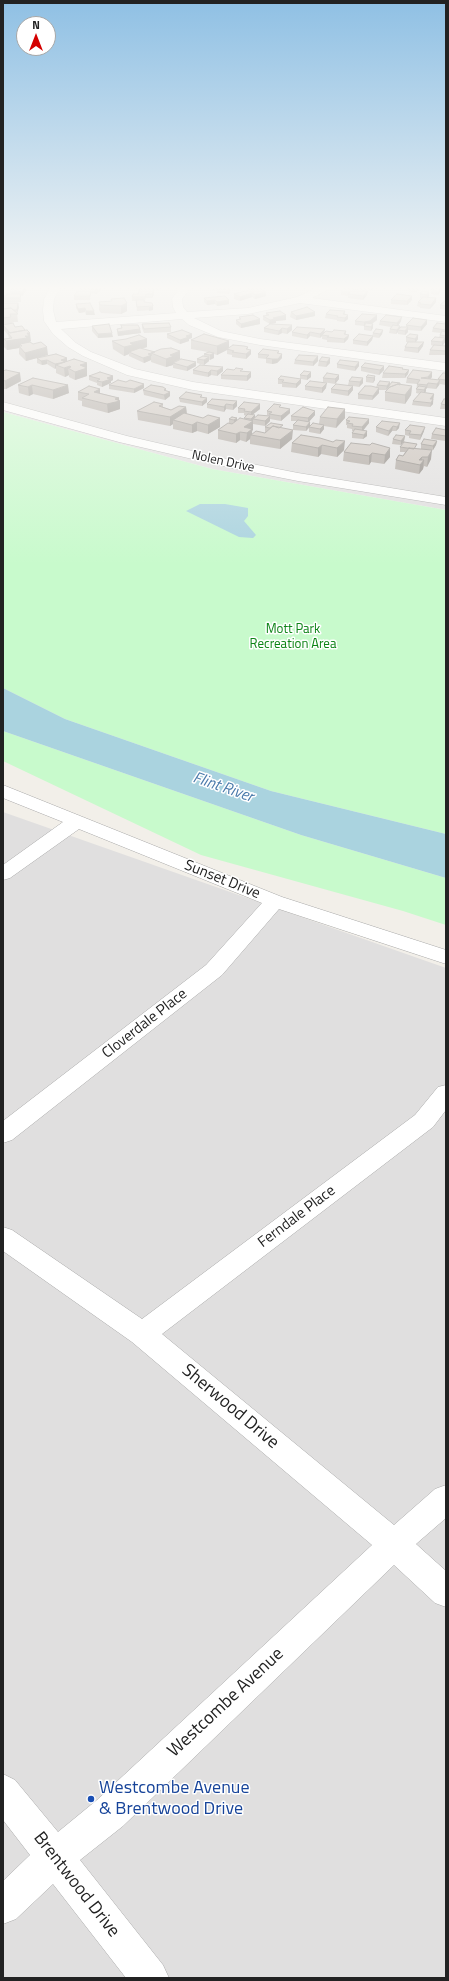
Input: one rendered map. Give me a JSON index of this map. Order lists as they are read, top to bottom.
{
  "streets": {
    "street": [
      "Nolen Drive",
      "Sunset Drive",
      "Cloverdale Place",
      "Ferndale Place",
      "Sherwood Drive",
      "Westcombe Avenue",
      "Brentwood Drive"
    ]
  },
  "crossings": [
    ["Sunset Drive", "Cloverdale Place"],
    ["Ferndale Place", "Sherwood Drive"],
    ["Sherwood Drive", "Westcombe Avenue"],
    ["Westcombe Avenue", "Brentwood Drive"]
  ],
  "water": ["Flint River"],
  "parks": ["Mott Park Recreation Area"],
  "places": ["Westcombe Avenue & Brentwood Drive"],
  "north": "top"
}
